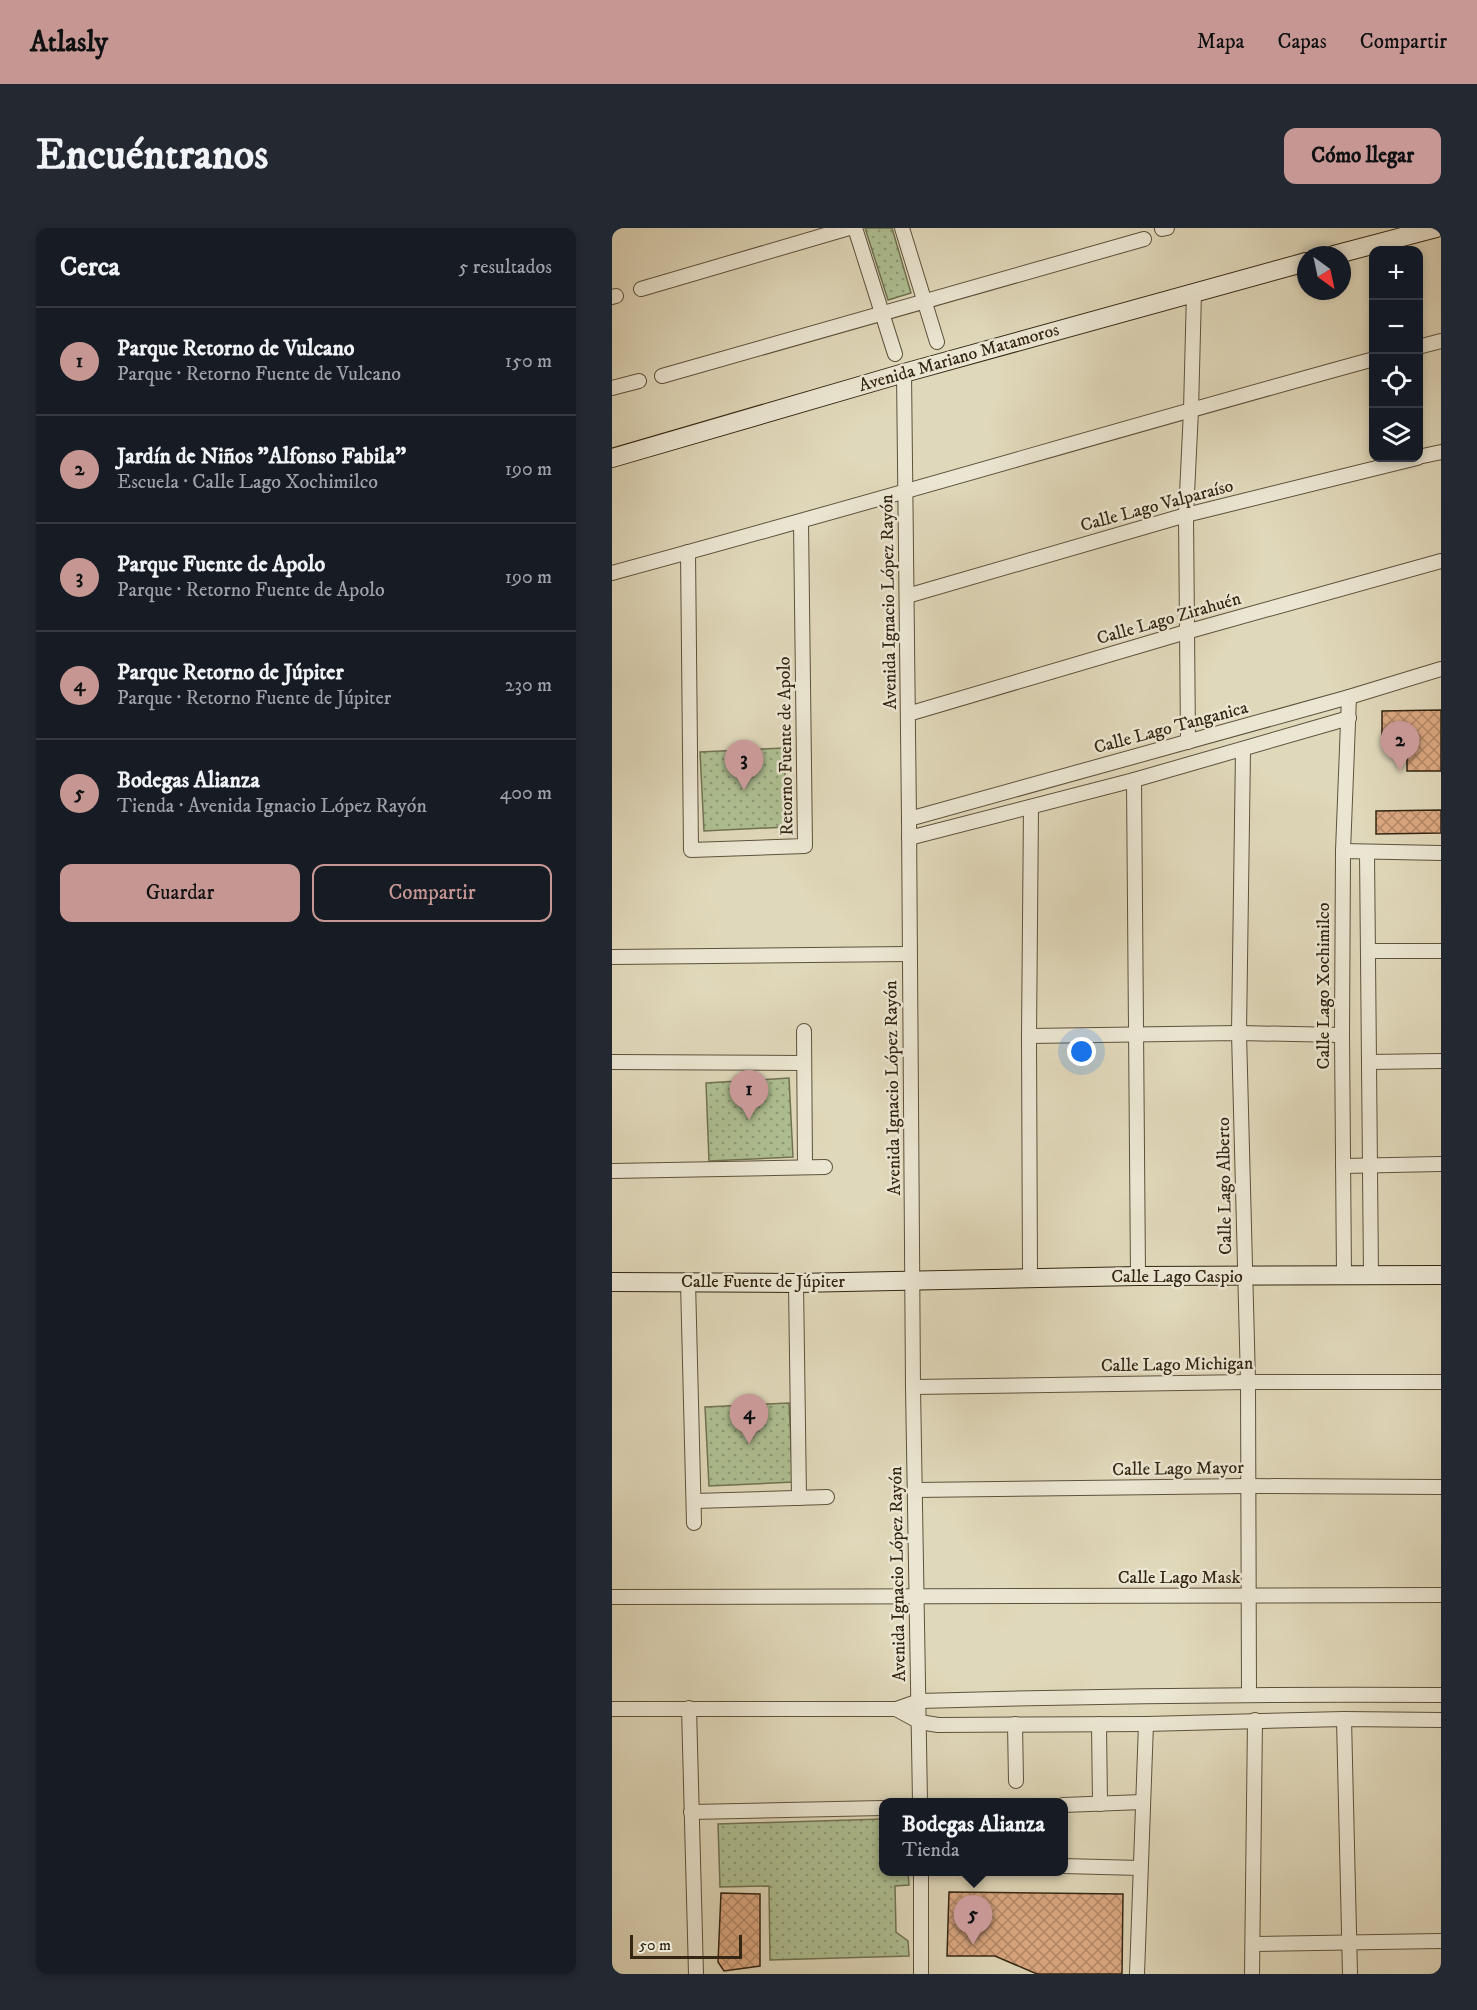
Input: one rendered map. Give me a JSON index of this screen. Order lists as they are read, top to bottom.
{
  "streets": {
    "street": [
      "Avenida Mariano Matamoros",
      "Calle Lago Valparaíso",
      "Avenida Ignacio López Rayón",
      "Calle Lago Zirahuén",
      "Calle Lago Tanganica",
      "Retorno Fuente de Apolo",
      "Calle Lago Xochimilco",
      "Calle Lago Alberto",
      "Calle Lago Caspio",
      "Calle Fuente de Júpiter",
      "Calle Lago Michigan",
      "Calle Lago Mayor",
      "Calle Lago Mask"
    ]
  },
  "crossings": [
    ["Avenida Mariano Matamoros", "Avenida Ignacio López Rayón"],
    ["Calle Lago Valparaíso", "Avenida Ignacio López Rayón"],
    ["Avenida Ignacio López Rayón", "Calle Lago Zirahuén"],
    ["Avenida Ignacio López Rayón", "Calle Lago Tanganica"],
    ["Avenida Ignacio López Rayón", "Calle Lago Caspio"],
    ["Avenida Ignacio López Rayón", "Calle Fuente de Júpiter"],
    ["Avenida Ignacio López Rayón", "Calle Lago Michigan"],
    ["Avenida Ignacio López Rayón", "Calle Lago Mayor"],
    ["Avenida Ignacio López Rayón", "Calle Lago Mask"],
    ["Calle Lago Tanganica", "Calle Lago Xochimilco"],
    ["Calle Lago Xochimilco", "Calle Lago Caspio"],
    ["Calle Lago Alberto", "Calle Lago Caspio"],
    ["Calle Lago Alberto", "Calle Lago Michigan"],
    ["Calle Lago Alberto", "Calle Lago Mayor"],
    ["Calle Lago Alberto", "Calle Lago Mask"],
    ["Calle Lago Caspio", "Calle Fuente de Júpiter"]
  ],
  "scale_bar": "50 m",
  "north": "bottom right",
  "page": {
    "header": "Atlasly",
    "nav": ["Mapa", "Capas", "Compartir"],
    "buttons": [
      "Cómo llegar",
      ["Guardar", "Compartir"]
    ],
    "title": "Encuéntranos",
    "heading": ["Cerca", "5 resultados"],
    "map_buttons": ["+", "−"],
    "list": [
      {
        "mark": "1",
        "name": "Parque Retorno de Vulcano",
        "note": "Parque · Retorno Fuente de Vulcano",
        "value": "150 m"
      },
      {
        "mark": "2",
        "name": "Jardín de Niños \"Alfonso Fabila\"",
        "note": "Escuela · Calle Lago Xochimilco",
        "value": "190 m"
      },
      {
        "mark": "3",
        "name": "Parque Fuente de Apolo",
        "note": "Parque · Retorno Fuente de Apolo",
        "value": "190 m"
      },
      {
        "mark": "4",
        "name": "Parque Retorno de Júpiter",
        "note": "Parque · Retorno Fuente de Júpiter",
        "value": "230 m"
      },
      {
        "mark": "5",
        "name": "Bodegas Alianza",
        "note": "Tienda · Avenida Ignacio López Rayón",
        "value": "400 m"
      }
    ],
    "pins": [
      "2",
      "3",
      "1",
      "4",
      "5"
    ],
    "popup": ["Bodegas Alianza", "Tienda"],
    "scale": "50 m"
  }
}
